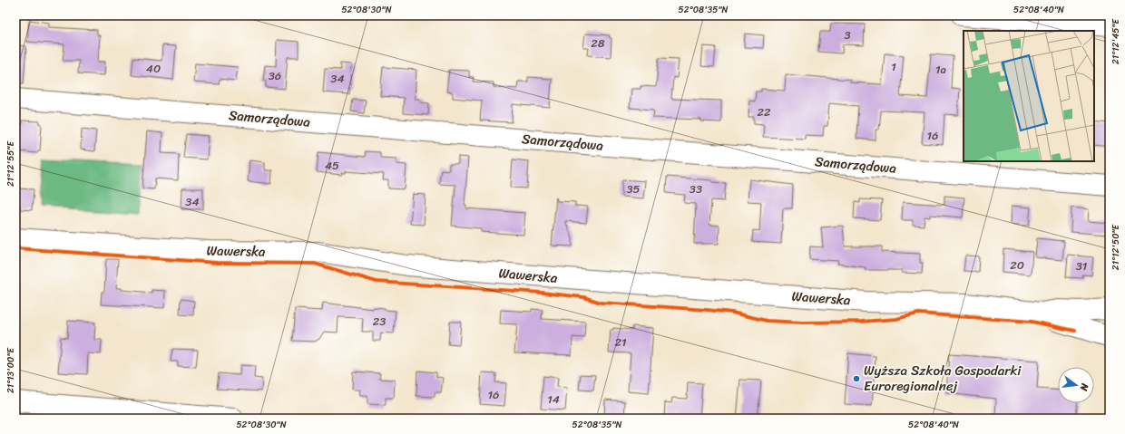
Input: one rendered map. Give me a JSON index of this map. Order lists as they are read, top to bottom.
{
  "streets": {
    "street": ["Samorządowa", "Wawerska"]
  },
  "places": ["Wyższa Szkoła Gospodarki Euroregionalnej"],
  "house_numbers": [
    "3",
    "28",
    "1",
    "40",
    "1a",
    "36",
    "34",
    "22",
    "16",
    "45",
    "35",
    "33",
    "34",
    "20",
    "31",
    "23",
    "21",
    "16",
    "14"
  ],
  "north": "right",
  "coordinates": [
    "52°08'30\"N",
    "52°08'35\"N",
    "52°08'40\"N",
    "21°12'45\"E",
    "21°12'55\"E",
    "21°12'50\"E",
    "21°13'00\"E"
  ]
}
